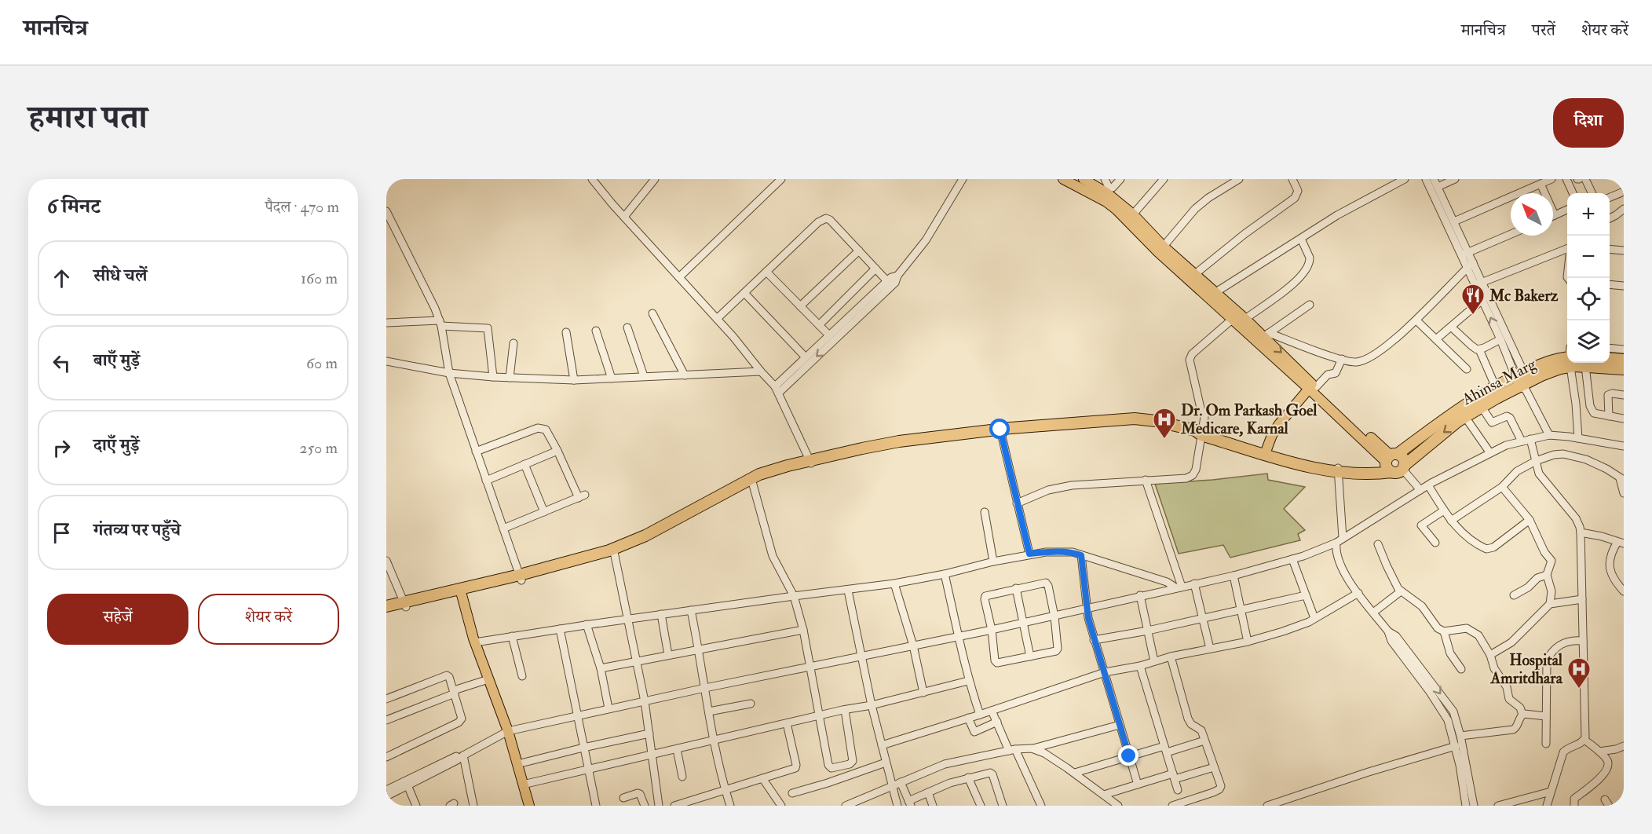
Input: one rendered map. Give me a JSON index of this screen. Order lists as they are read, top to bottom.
{
  "streets": {
    "highway": ["Ahinsa Marg"]
  },
  "places": {
    "restaurant": ["Mc Bakerz"],
    "hospital": ["Dr. Om Parkash Goel Medicare, Karnal", "Hospital Amritdhara"]
  },
  "north": "top left",
  "page": {
    "header": "मानचित्र",
    "nav": ["मानचित्र", "परतें", "शेयर करें"],
    "title": "हमारा पता",
    "buttons": [
      "दिशा",
      ["सहेजें", "शेयर करें"]
    ],
    "heading": ["6 मिनट", "पैदल · 470 m"],
    "map_buttons": ["+", "−"],
    "list": [
      ["सीधे चलें", "160 m"],
      ["बाएँ मुड़ें", "60 m"],
      ["दाएँ मुड़ें", "250 m"],
      "गंतव्य पर पहुँचे"
    ]
  }
}
